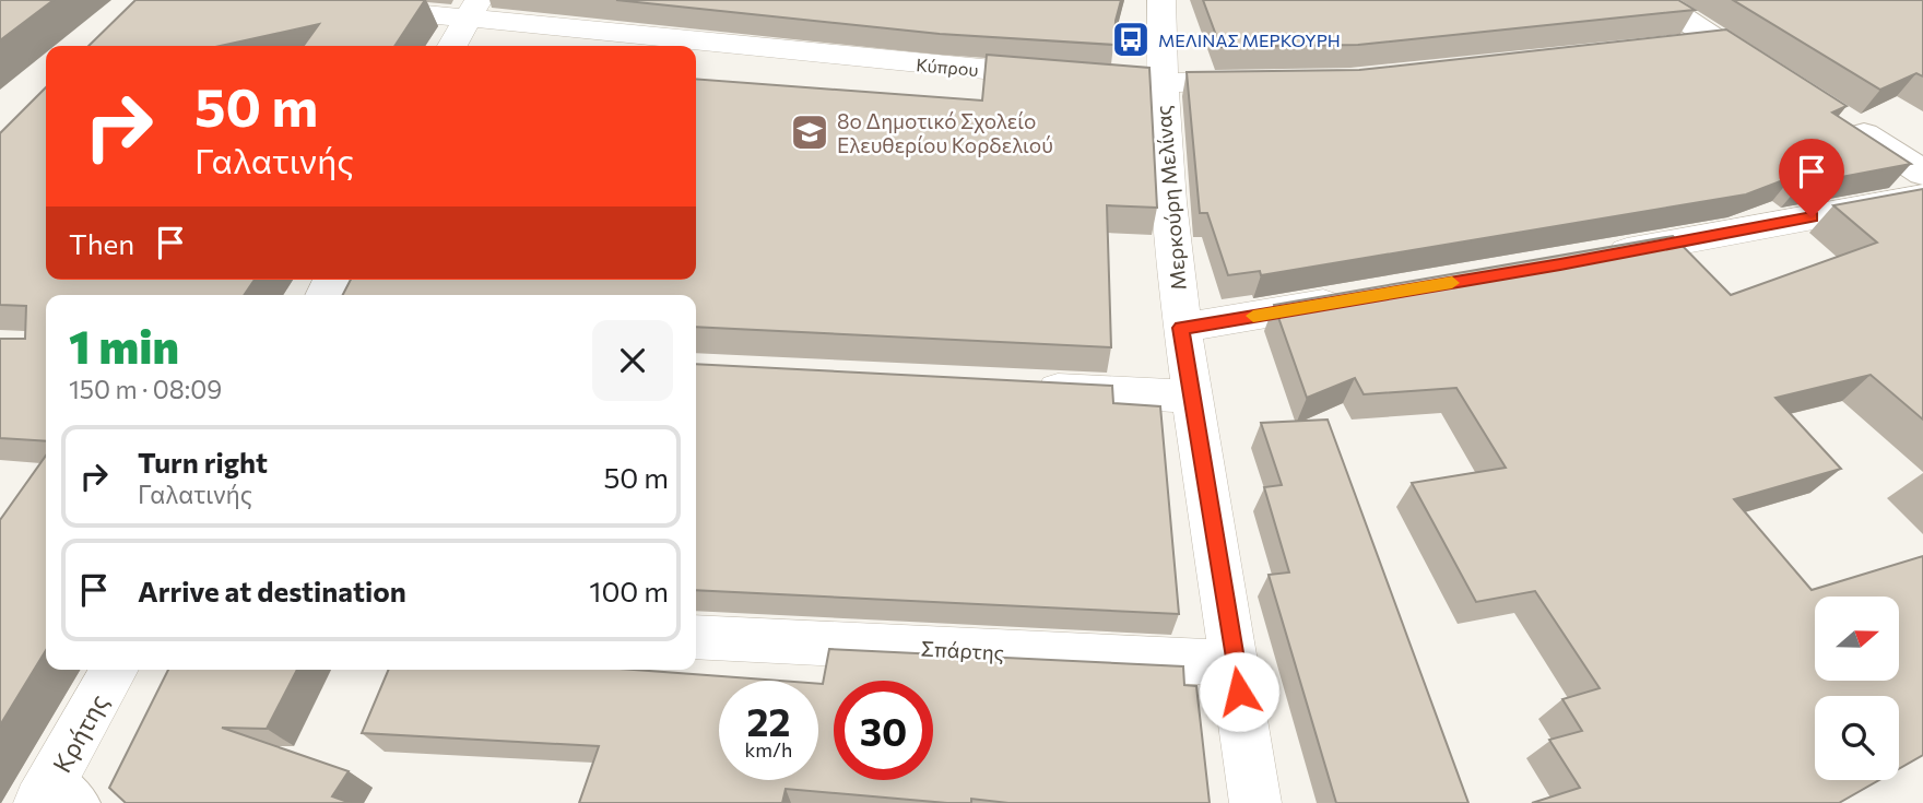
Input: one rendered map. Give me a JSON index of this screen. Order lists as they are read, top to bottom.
{
  "streets": {
    "street": [
      "Κύπρου",
      "Μερκούρη Μελίνας",
      "Σπάρτης",
      "Κρήτης"
    ]
  },
  "crossings": [
    ["Κύπρου", "Μερκούρη Μελίνας"],
    ["Μερκούρη Μελίνας", "Σπάρτης"]
  ],
  "places": {
    "bus stop": ["ΜΕΛΙΝΑΣ ΜΕΡΚΟΥΡΗ"],
    "school or university": ["8ο Δημοτικό Σχολείο Ελευθερίου Κορδελιού"]
  },
  "north": "right",
  "page": {
    "turn": ["50 m", "Γαλατινής"],
    "then": "Then",
    "heading": ["1 min", "150 m · 08:09"],
    "list": [
      {
        "name": "Turn right",
        "note": "Γαλατινής",
        "value": "50 m"
      },
      {
        "name": "Arrive at destination",
        "value": "100 m"
      }
    ],
    "speed": "22 km/h",
    "limit": "30"
  }
}
